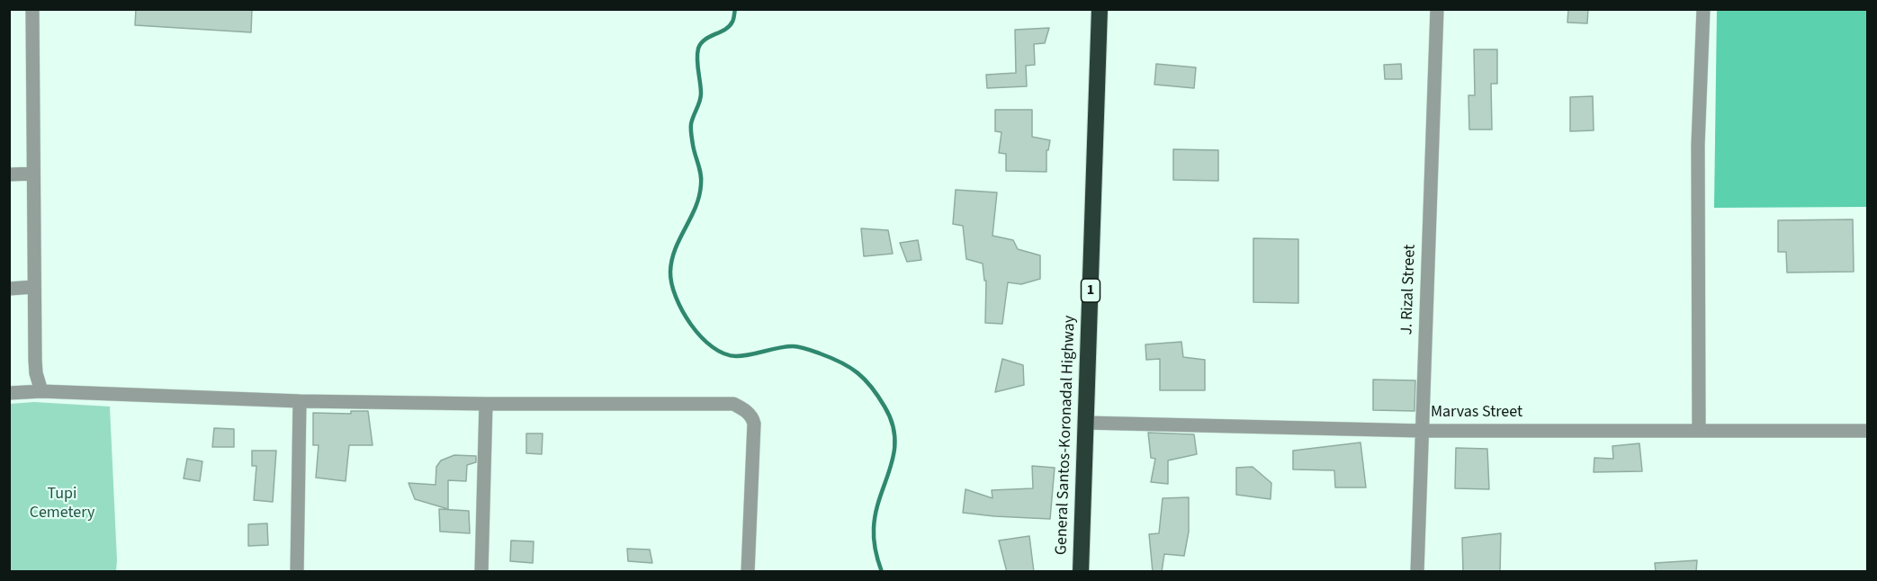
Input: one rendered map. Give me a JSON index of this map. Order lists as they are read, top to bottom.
{
  "streets": {
    "highway": ["1", "General Santos-Koronadal Highway"],
    "street": ["J. Rizal Street", "Marvas Street"]
  },
  "crossings": [
    ["J. Rizal Street", "Marvas Street"],
    ["Marvas Street", "General Santos-Koronadal Highway"]
  ],
  "parks": ["Tupi Cemetery"]
}
